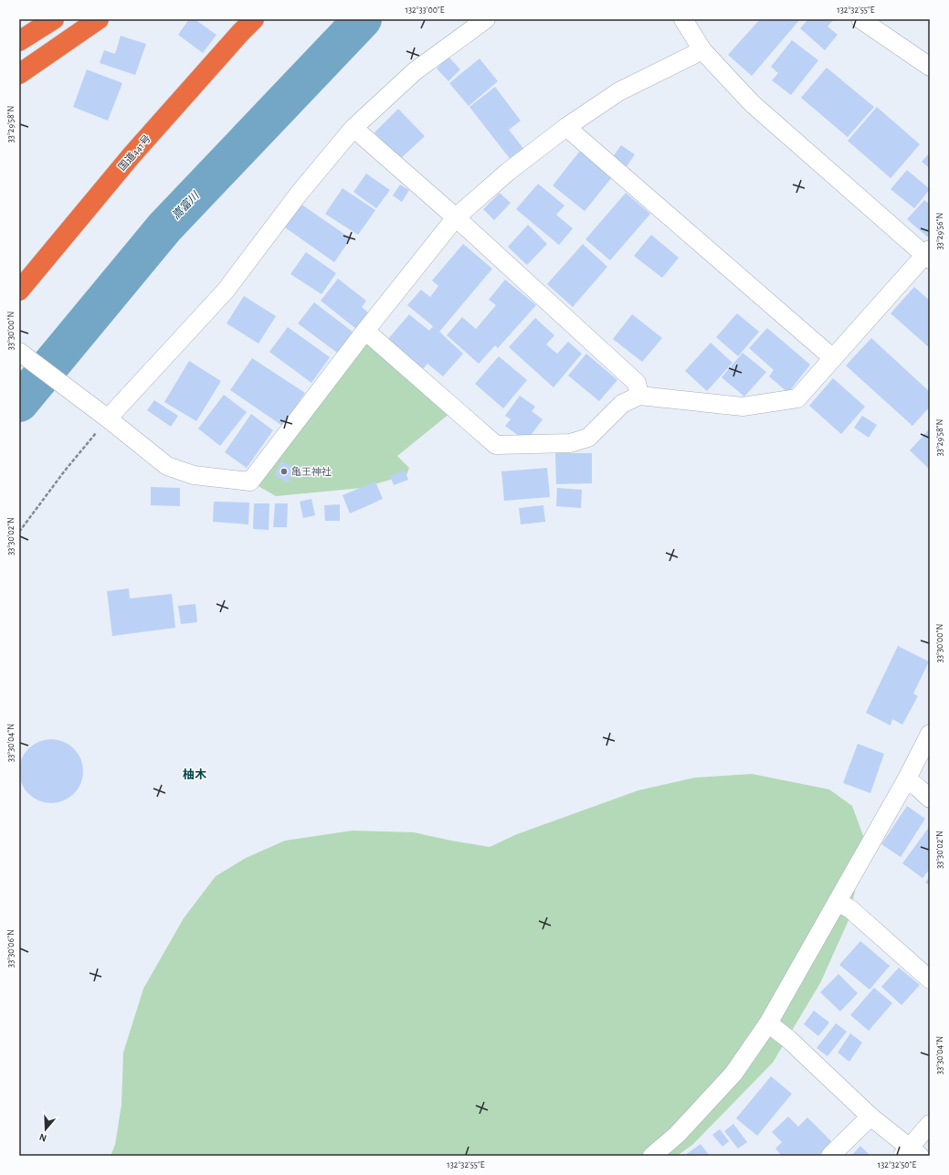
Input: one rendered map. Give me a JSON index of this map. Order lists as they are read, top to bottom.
{
  "streets": {
    "highway": ["国道441号"]
  },
  "districts": ["柚木"],
  "water": ["嵩富川"],
  "places": ["亀王神社"],
  "north": "bottom",
  "coordinates": [
    "132°33'00\"E",
    "132°32'55\"E",
    "33°29'58\"N",
    "33°29'56\"N",
    "33°30'00\"N",
    "33°30'02\"N",
    "33°30'04\"N",
    "33°30'06\"N",
    "132°32'50\"E"
  ]
}
